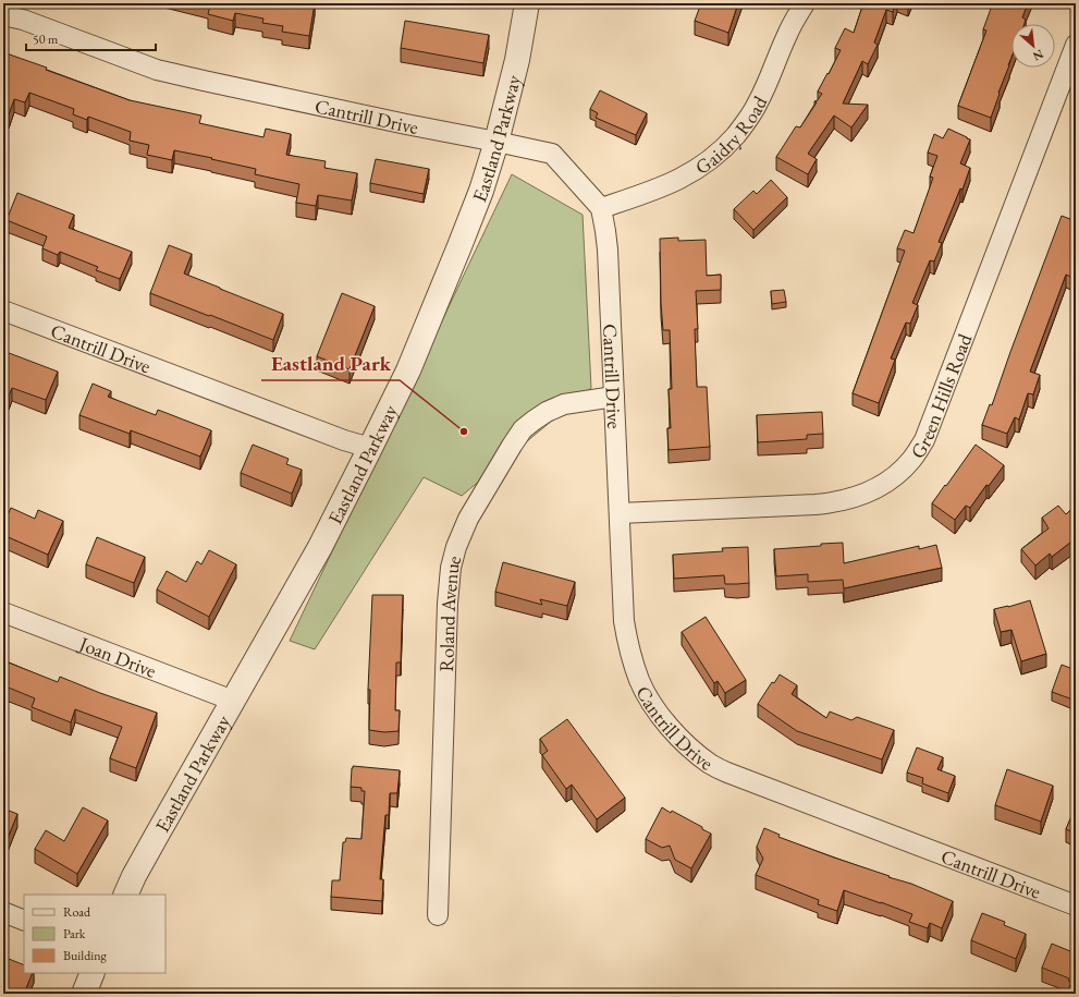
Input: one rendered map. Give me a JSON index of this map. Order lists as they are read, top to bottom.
{
  "streets": {
    "street": [
      "Cantrill Drive",
      "Gaidry Road",
      "Eastland Parkway",
      "Green Hills Road",
      "Roland Avenue",
      "Joan Drive"
    ]
  },
  "crossings": [
    ["Cantrill Drive", "Gaidry Road"],
    ["Cantrill Drive", "Eastland Parkway"],
    ["Cantrill Drive", "Green Hills Road"],
    ["Cantrill Drive", "Roland Avenue"],
    ["Eastland Parkway", "Joan Drive"]
  ],
  "places": ["Eastland Park"],
  "legend": ["Road", "Park", "Building"],
  "scale_bar": "50 m",
  "north": "bottom right"
}
